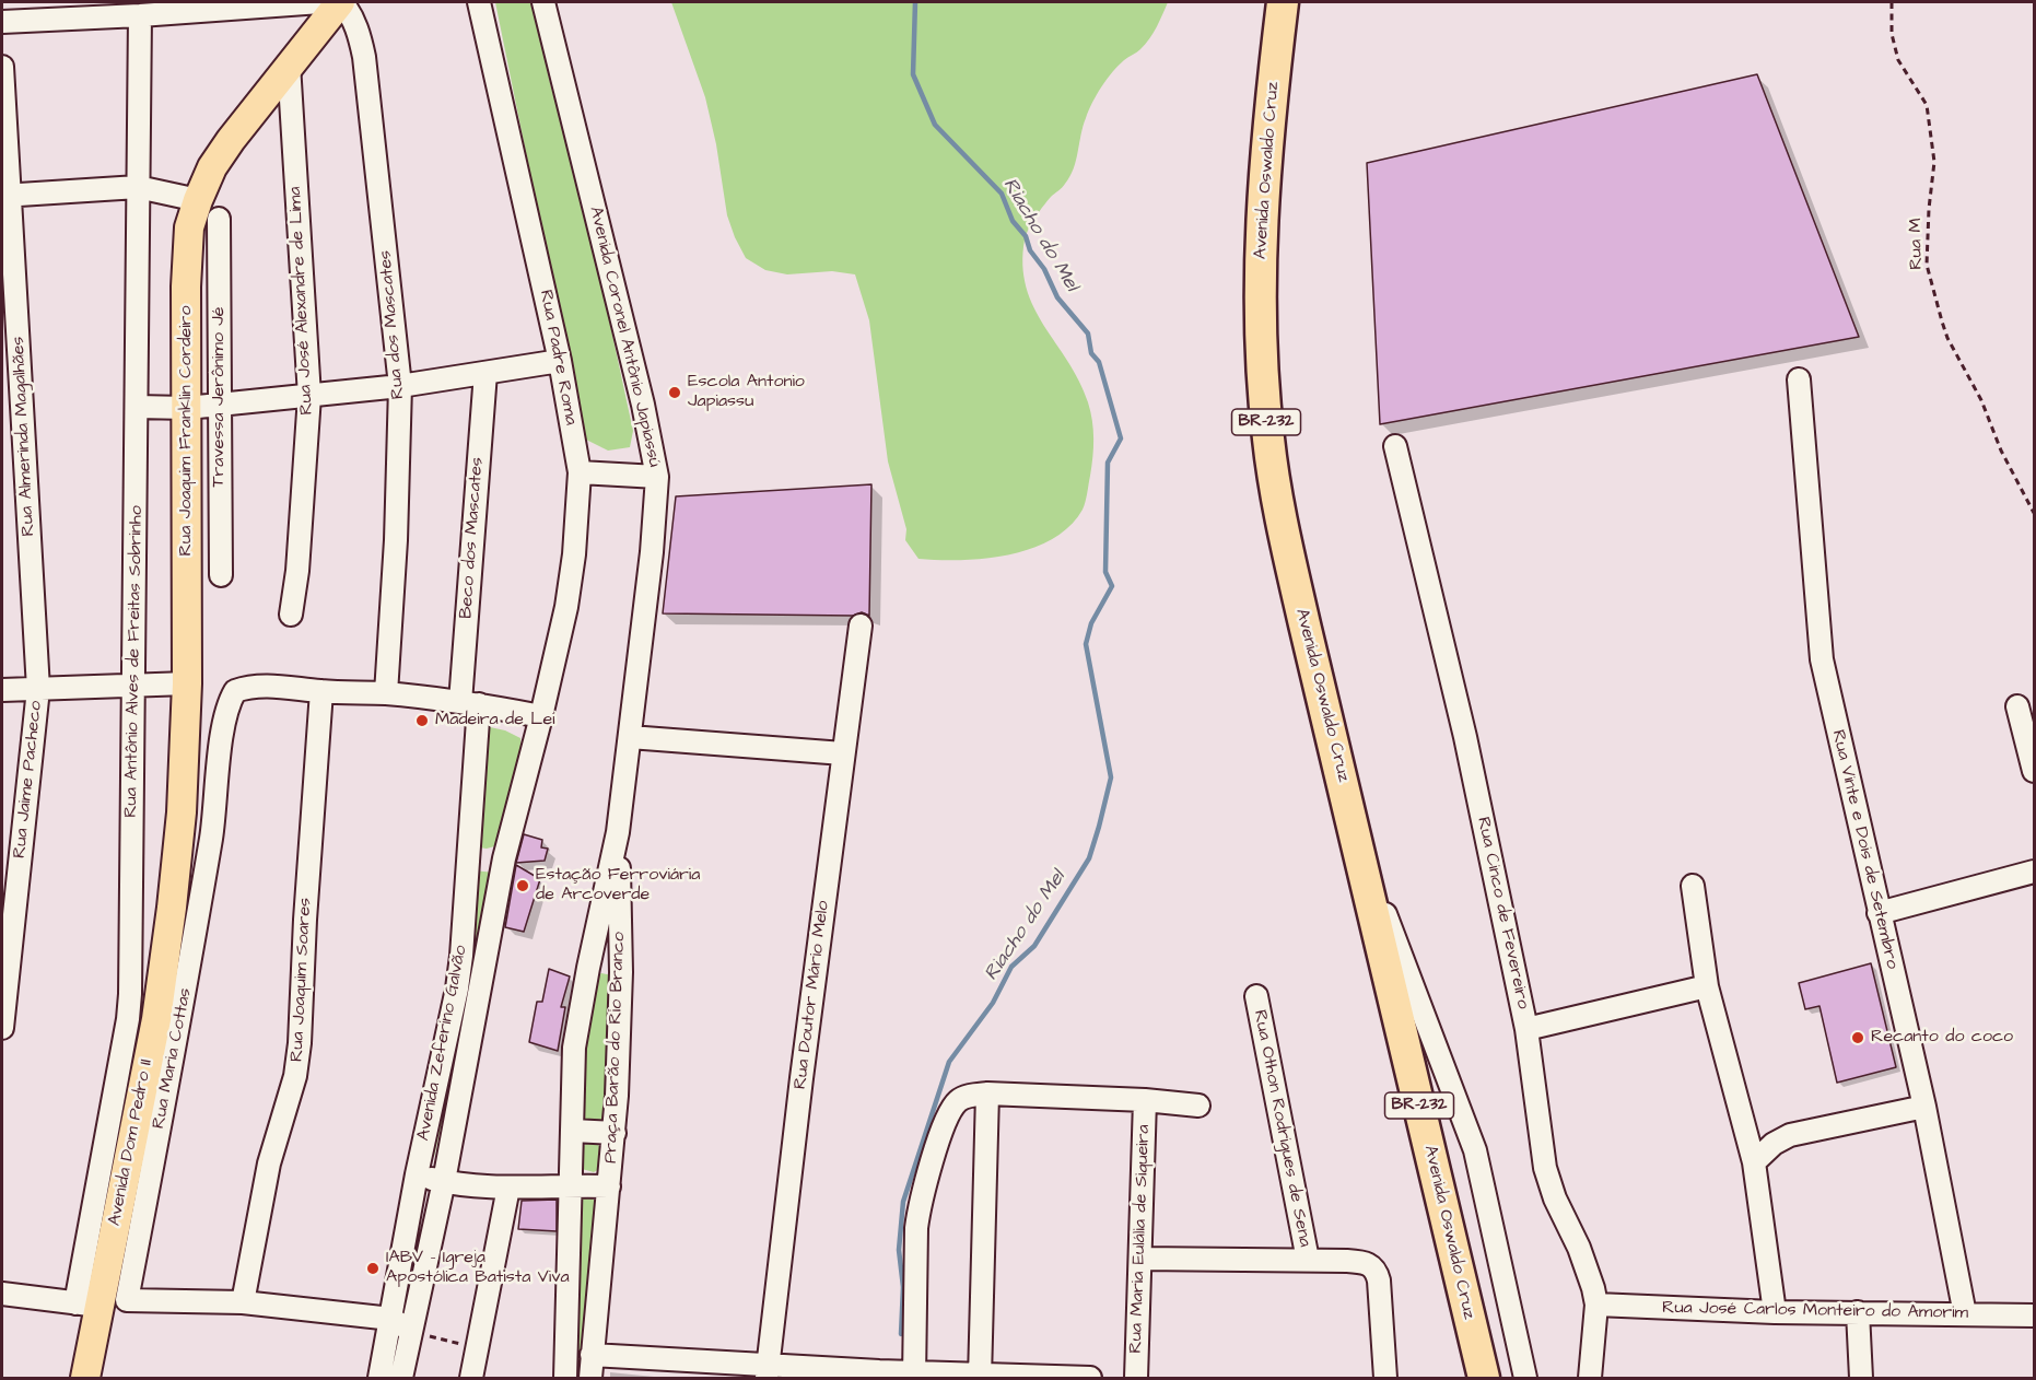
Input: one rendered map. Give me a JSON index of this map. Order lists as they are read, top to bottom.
{
  "streets": {
    "highway": ["Avenida Oswaldo Cruz", "BR-232"],
    "main road": ["Rua Joaquim Franklin Cordeiro", "Avenida Dom Pedro II"],
    "street": [
      "Rua José Alexandre de Lima",
      "Rua dos Mascates",
      "Avenida Coronel Antônio Japiassú",
      "Rua Padre Roma",
      "Travessa Jerônimo Jé",
      "Rua Almerinda Magalhães",
      "Beco dos Mascates",
      "Rua Antônio Alves de Freitas Sobrinho",
      "Rua Jaime Pacheco",
      "Rua Vinte e Dois de Setembro",
      "Rua Cinco de Fevereiro",
      "Rua Joaquim Soares",
      "Rua Doutor Mário Melo",
      "Avenida Zeferino Galvão",
      "Praça Barão do Rio Branco",
      "Rua Maria Cottas",
      "Rua Othon Rodrigues de Sena",
      "Rua Maria Eulália de Siqueira",
      "Rua José Carlos Monteiro do Amorim"
    ],
    "path": ["Rua M"]
  },
  "crossings": [
    ["Rua José Alexandre de Lima", "Rua Joaquim Franklin Cordeiro"],
    ["Rua dos Mascates", "Rua Joaquim Franklin Cordeiro"],
    ["Avenida Coronel Antônio Japiassú", "Praça Barão do Rio Branco"],
    ["Rua Padre Roma", "Avenida Zeferino Galvão"],
    ["Rua Joaquim Franklin Cordeiro", "Avenida Dom Pedro II"],
    ["Rua Almerinda Magalhães", "Rua Jaime Pacheco"],
    ["Beco dos Mascates", "Avenida Zeferino Galvão"],
    ["Rua Antônio Alves de Freitas Sobrinho", "Avenida Dom Pedro II"],
    ["Rua Vinte e Dois de Setembro", "Rua José Carlos Monteiro do Amorim"],
    ["Rua Cinco de Fevereiro", "Rua José Carlos Monteiro do Amorim"],
    ["Rua Joaquim Soares", "Rua Maria Cottas"]
  ],
  "water": ["Riacho do Mel"],
  "places": [
    "Escola Antonio Japiassu",
    "Madeira de Lei",
    "Estação Ferroviária de Arcoverde",
    "Recanto do coco",
    "IABV - Igreja Apostólica Batista Viva"
  ]
}
